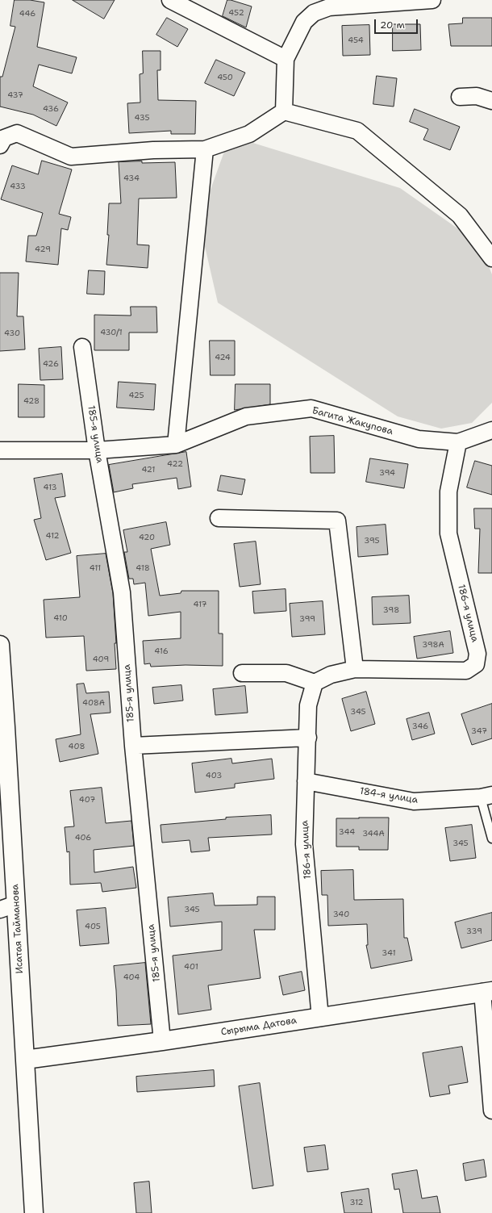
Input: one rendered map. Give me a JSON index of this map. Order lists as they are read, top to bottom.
{
  "streets": {
    "street": [
      "Багита Жакупова",
      "185-я улица",
      "186-я улица",
      "184-я улица",
      "Исатая Тайманова",
      "Сырыма Датова"
    ]
  },
  "crossings": [
    ["Багита Жакупова", "185-я улица"],
    ["Багита Жакупова", "186-я улица"],
    ["185-я улица", "Сырыма Датова"],
    ["186-я улица", "184-я улица"],
    ["186-я улица", "Сырыма Датова"],
    ["Исатая Тайманова", "Сырыма Датова"]
  ],
  "house_numbers": [
    "452",
    "446",
    "454",
    "450",
    "437",
    "436",
    "435",
    "434",
    "433",
    "429",
    "430/1",
    "430",
    "424",
    "426",
    "425",
    "428",
    "422",
    "421",
    "394",
    "413",
    "412",
    "420",
    "395",
    "411",
    "418",
    "417",
    "398",
    "410",
    "399",
    "398А",
    "416",
    "409",
    "408А",
    "345",
    "346",
    "347",
    "408",
    "403",
    "407",
    "344",
    "344А",
    "406",
    "345",
    "345",
    "340",
    "405",
    "339",
    "341",
    "401",
    "404",
    "312"
  ],
  "scale_bar": "20 m"
}
